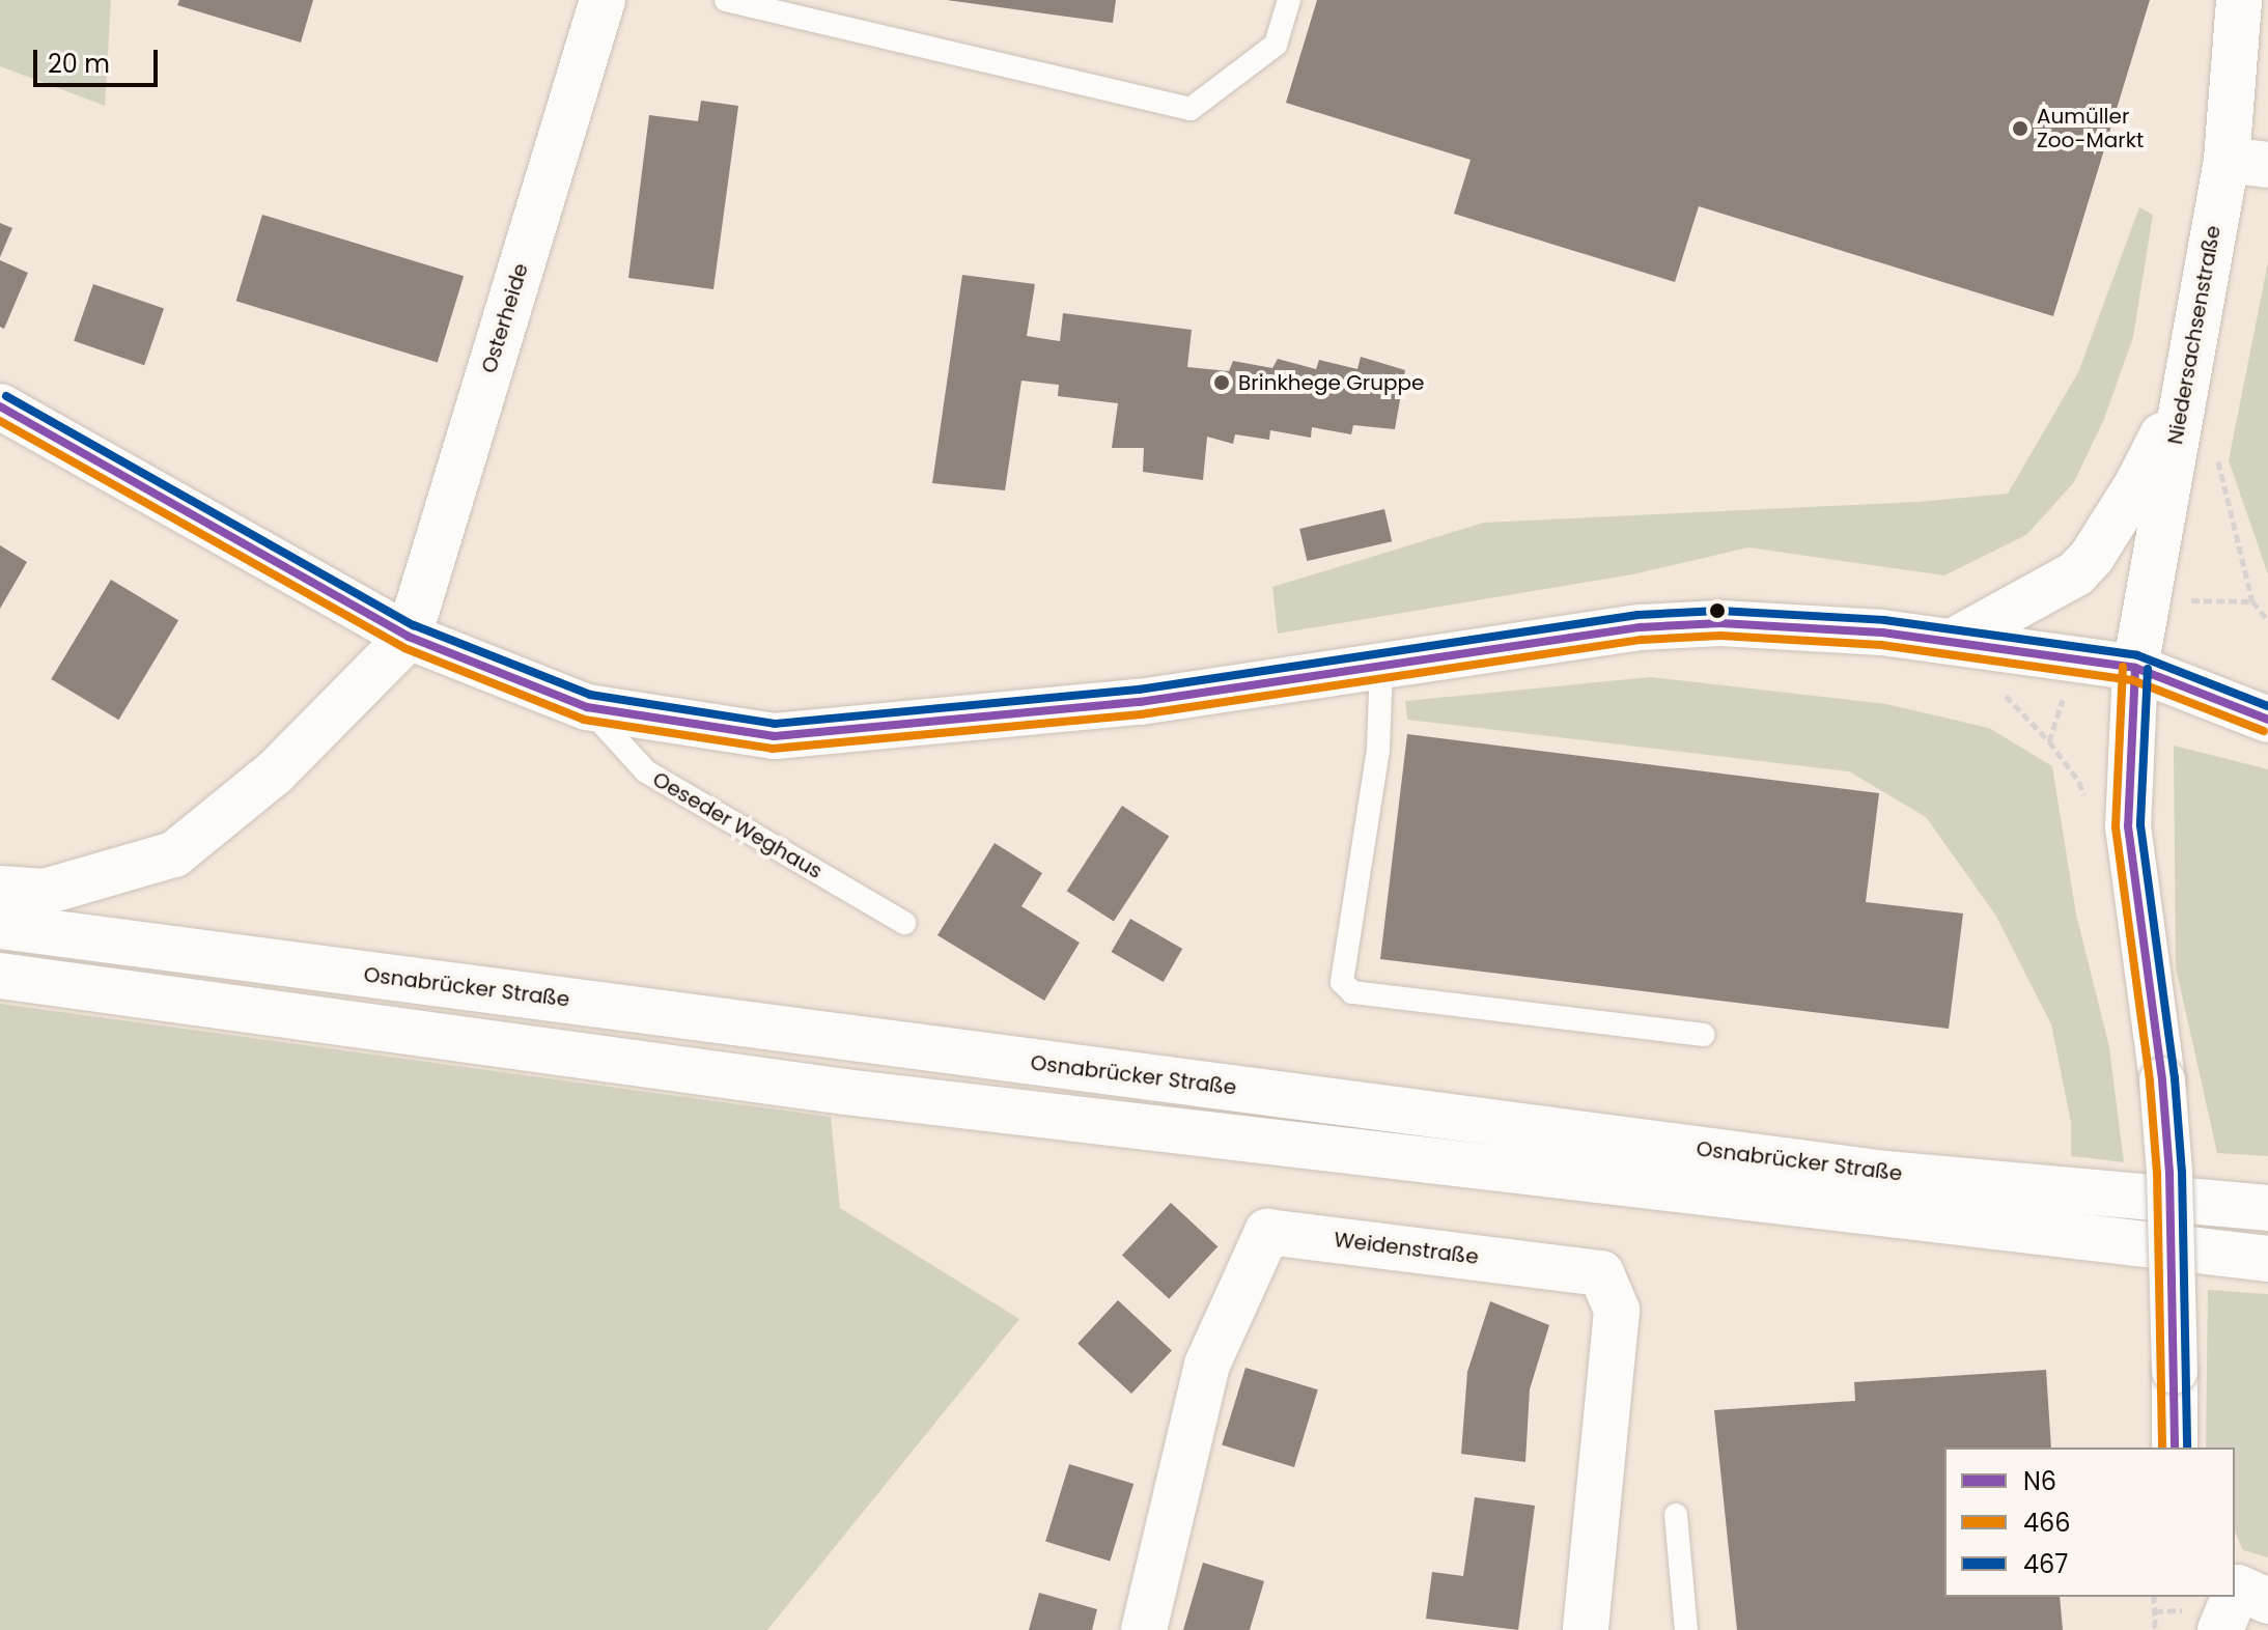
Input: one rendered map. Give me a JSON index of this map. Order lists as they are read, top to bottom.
{
  "streets": {
    "main road": [
      "Osterheide",
      "Niedersachsenstraße",
      "Osnabrücker Straße",
      "Weidenstraße"
    ],
    "lane": ["Oeseder Weghaus"]
  },
  "places": ["Aumüller Zoo-Markt", "Brinkhege Gruppe"],
  "lines": ["transit line 467", "transit line N6", "transit line 466"],
  "legend": ["N6", "466", "467"],
  "scale_bar": "20 m"
}
